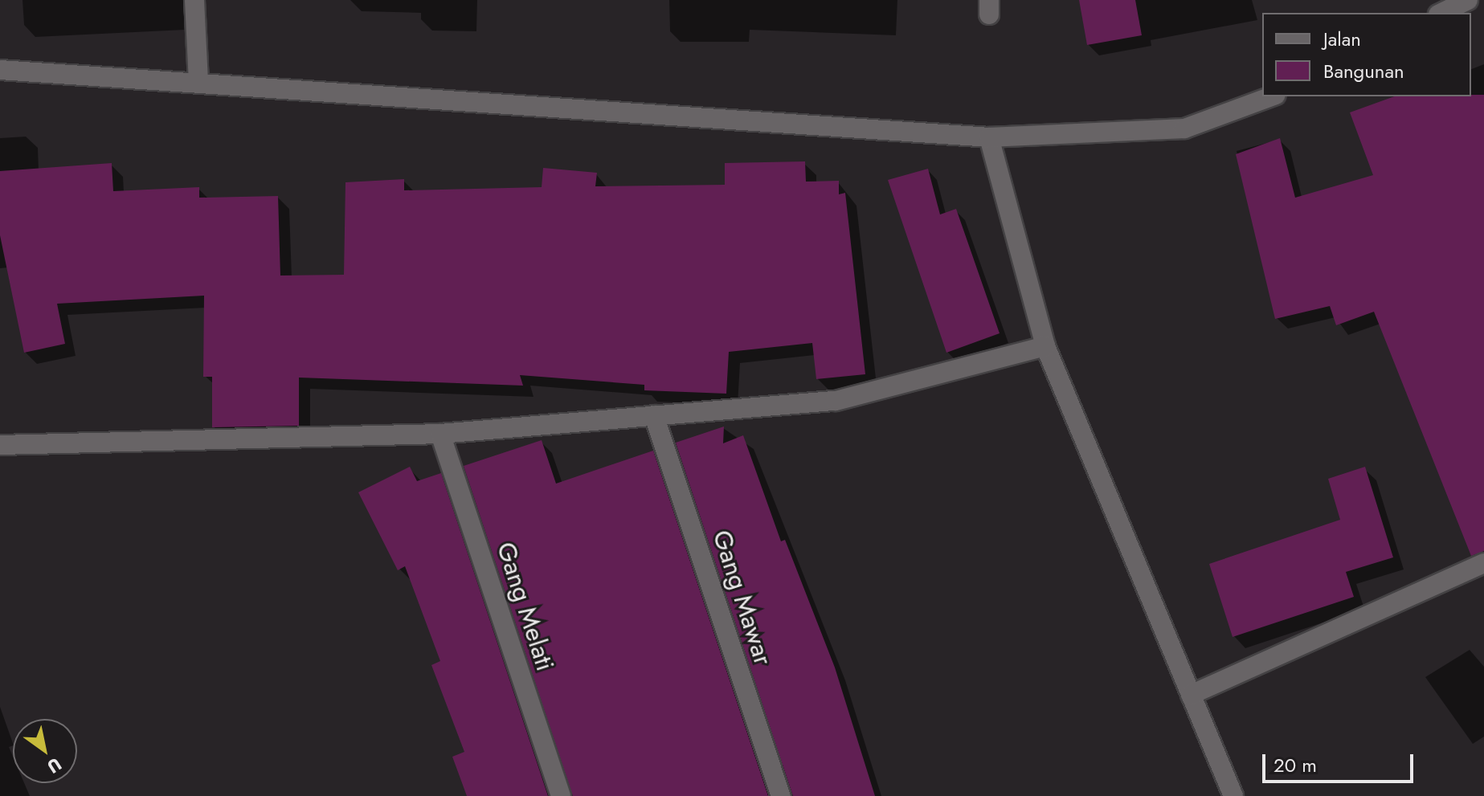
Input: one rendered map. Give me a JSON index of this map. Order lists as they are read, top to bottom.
{
  "streets": {
    "street": ["Gang Mawar", "Gang Melati"]
  },
  "legend": ["Jalan", "Bangunan"],
  "scale_bar": "20 m",
  "north": "bottom right"
}
